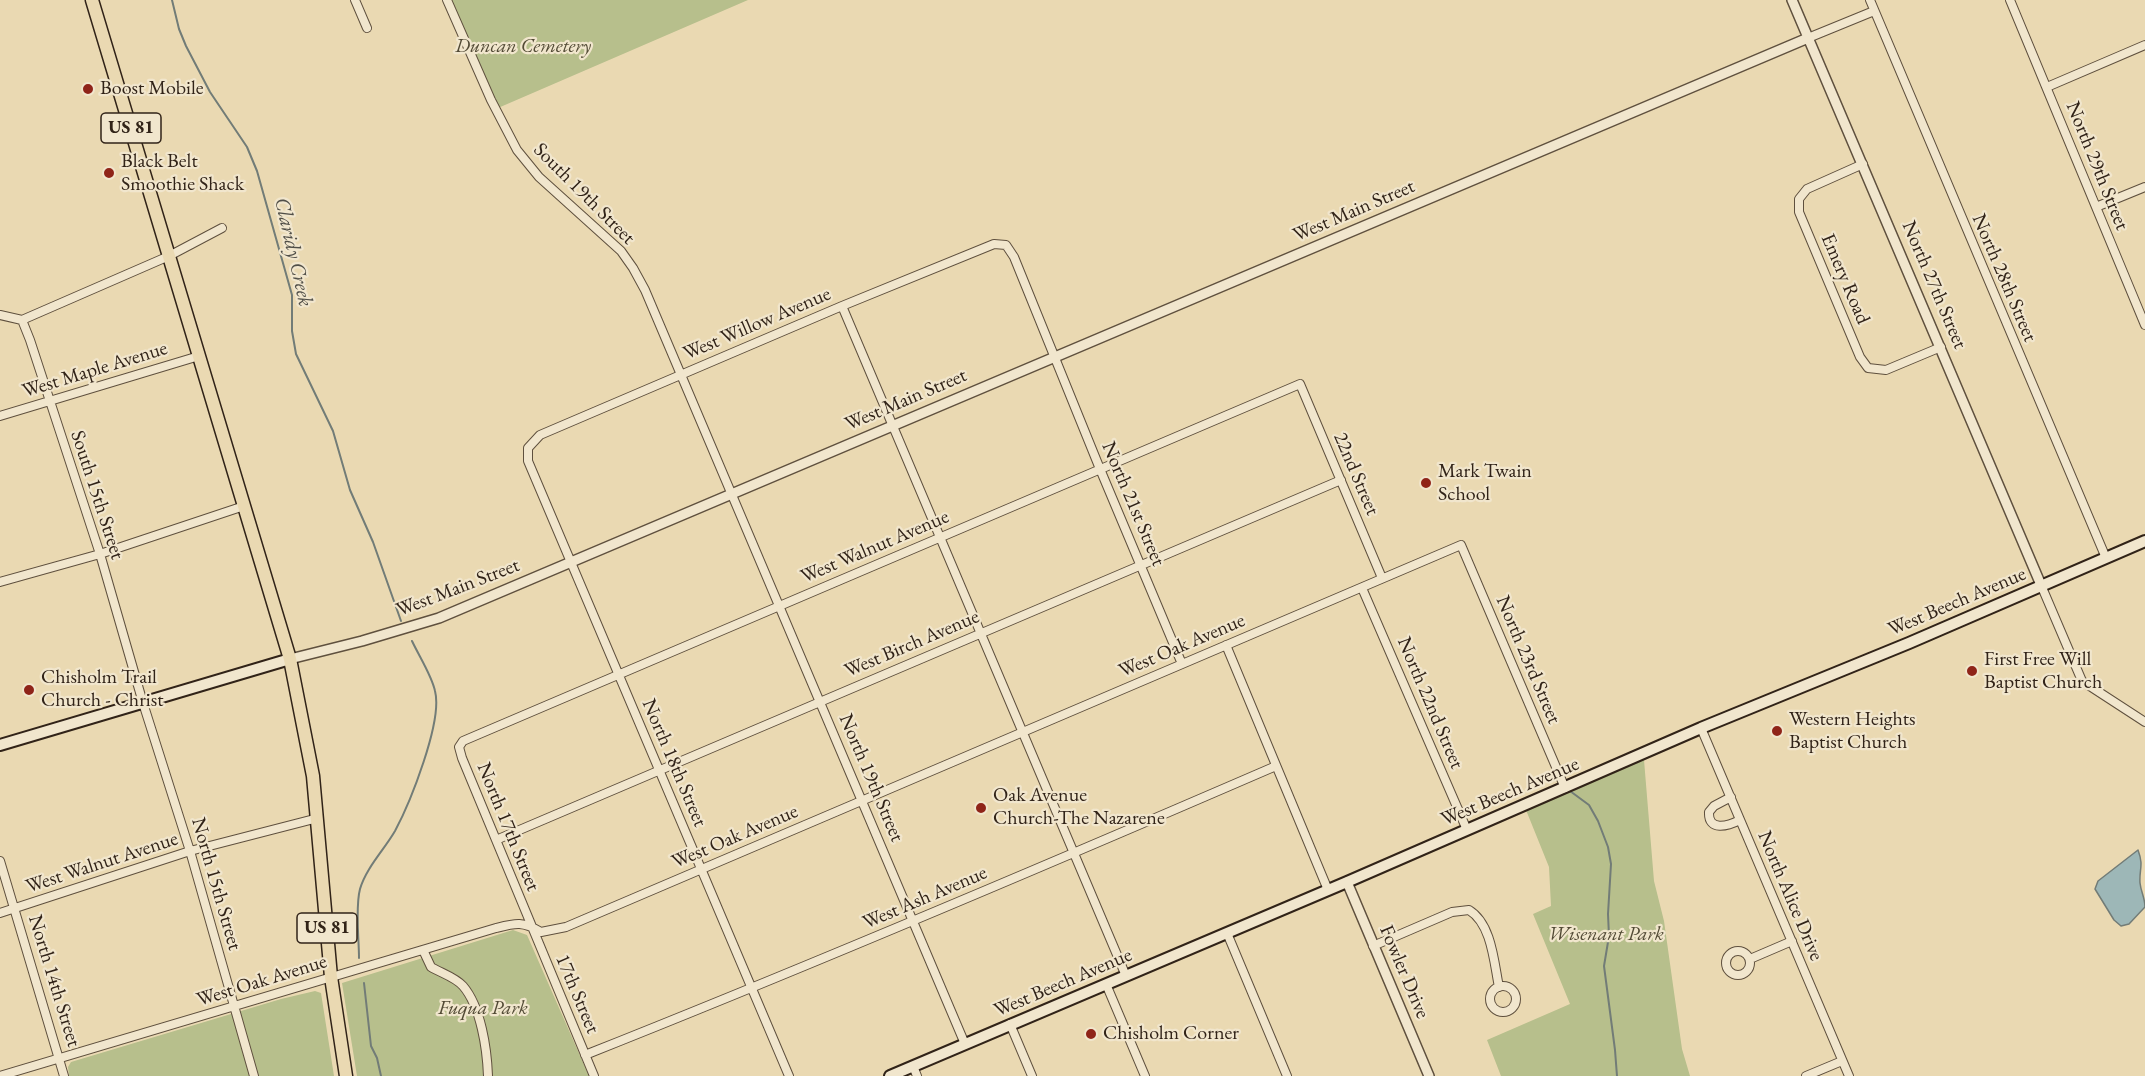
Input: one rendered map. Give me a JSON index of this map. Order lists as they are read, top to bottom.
{
  "streets": {
    "main road": ["US 81", "West Main Street", "West Beech Avenue"],
    "street": [
      "North 29th Street",
      "South 19th Street",
      "North 28th Street",
      "Emery Road",
      "North 27th Street",
      "West Willow Avenue",
      "West Maple Avenue",
      "22nd Street",
      "South 15th Street",
      "North 21st Street",
      "West Walnut Avenue",
      "West Birch Avenue",
      "West Oak Avenue",
      "North 23rd Street",
      "North 22nd Street",
      "North 18th Street",
      "North 19th Street",
      "North 17th Street",
      "North 15th Street",
      "North Alice Drive",
      "West Ash Avenue",
      "Fowler Drive",
      "North 14th Street",
      "17th Street"
    ]
  },
  "crossings": [
    ["US 81", "West Main Street"],
    ["US 81", "West Maple Avenue"],
    ["US 81", "West Walnut Avenue"],
    ["US 81", "West Oak Avenue"],
    ["South 19th Street", "West Main Street"],
    ["South 19th Street", "West Willow Avenue"],
    ["South 19th Street", "North 19th Street"],
    ["West Main Street", "North 27th Street"],
    ["West Main Street", "South 15th Street"],
    ["West Main Street", "North 21st Street"],
    ["West Main Street", "North 18th Street"],
    ["West Main Street", "North 19th Street"],
    ["West Main Street", "North 15th Street"],
    ["North 28th Street", "West Beech Avenue"],
    ["Emery Road", "North 27th Street"],
    ["North 27th Street", "West Beech Avenue"],
    ["West Willow Avenue", "North 21st Street"],
    ["West Willow Avenue", "North 18th Street"],
    ["West Maple Avenue", "South 15th Street"],
    ["22nd Street", "West Walnut Avenue"],
    ["22nd Street", "West Birch Avenue"],
    ["22nd Street", "West Oak Avenue"],
    ["South 15th Street", "North 15th Street"],
    ["North 21st Street", "West Walnut Avenue"],
    ["North 21st Street", "West Birch Avenue"],
    ["North 21st Street", "West Oak Avenue"],
    ["West Walnut Avenue", "North 18th Street"],
    ["West Walnut Avenue", "North 19th Street"],
    ["West Walnut Avenue", "North 17th Street"],
    ["West Walnut Avenue", "North 15th Street"],
    ["West Walnut Avenue", "North 14th Street"],
    ["West Beech Avenue", "North 23rd Street"],
    ["West Beech Avenue", "North 22nd Street"],
    ["West Beech Avenue", "North 19th Street"],
    ["West Beech Avenue", "North Alice Drive"],
    ["West Beech Avenue", "Fowler Drive"],
    ["West Birch Avenue", "North 18th Street"],
    ["West Birch Avenue", "North 19th Street"],
    ["West Birch Avenue", "North 17th Street"],
    ["West Oak Avenue", "North 23rd Street"],
    ["West Oak Avenue", "North 22nd Street"],
    ["West Oak Avenue", "North 18th Street"],
    ["West Oak Avenue", "North 19th Street"],
    ["West Oak Avenue", "North 17th Street"],
    ["West Oak Avenue", "North 15th Street"],
    ["West Oak Avenue", "North 14th Street"],
    ["West Oak Avenue", "17th Street"],
    ["North 18th Street", "West Ash Avenue"],
    ["North 19th Street", "West Ash Avenue"],
    ["North 17th Street", "17th Street"],
    ["West Ash Avenue", "17th Street"]
  ],
  "water": ["Claridy Creek"],
  "parks": ["Duncan Cemetery", "Wisenant Park", "Fuqua Park"],
  "places": [
    "Boost Mobile",
    "Black Belt Smoothie Shack",
    "Mark Twain School",
    "First Free Will Baptist Church",
    "Chisholm Trail Church - Christ",
    "Western Heights Baptist Church",
    "Oak Avenue Church-The Nazarene",
    "Chisholm Corner"
  ]
}
